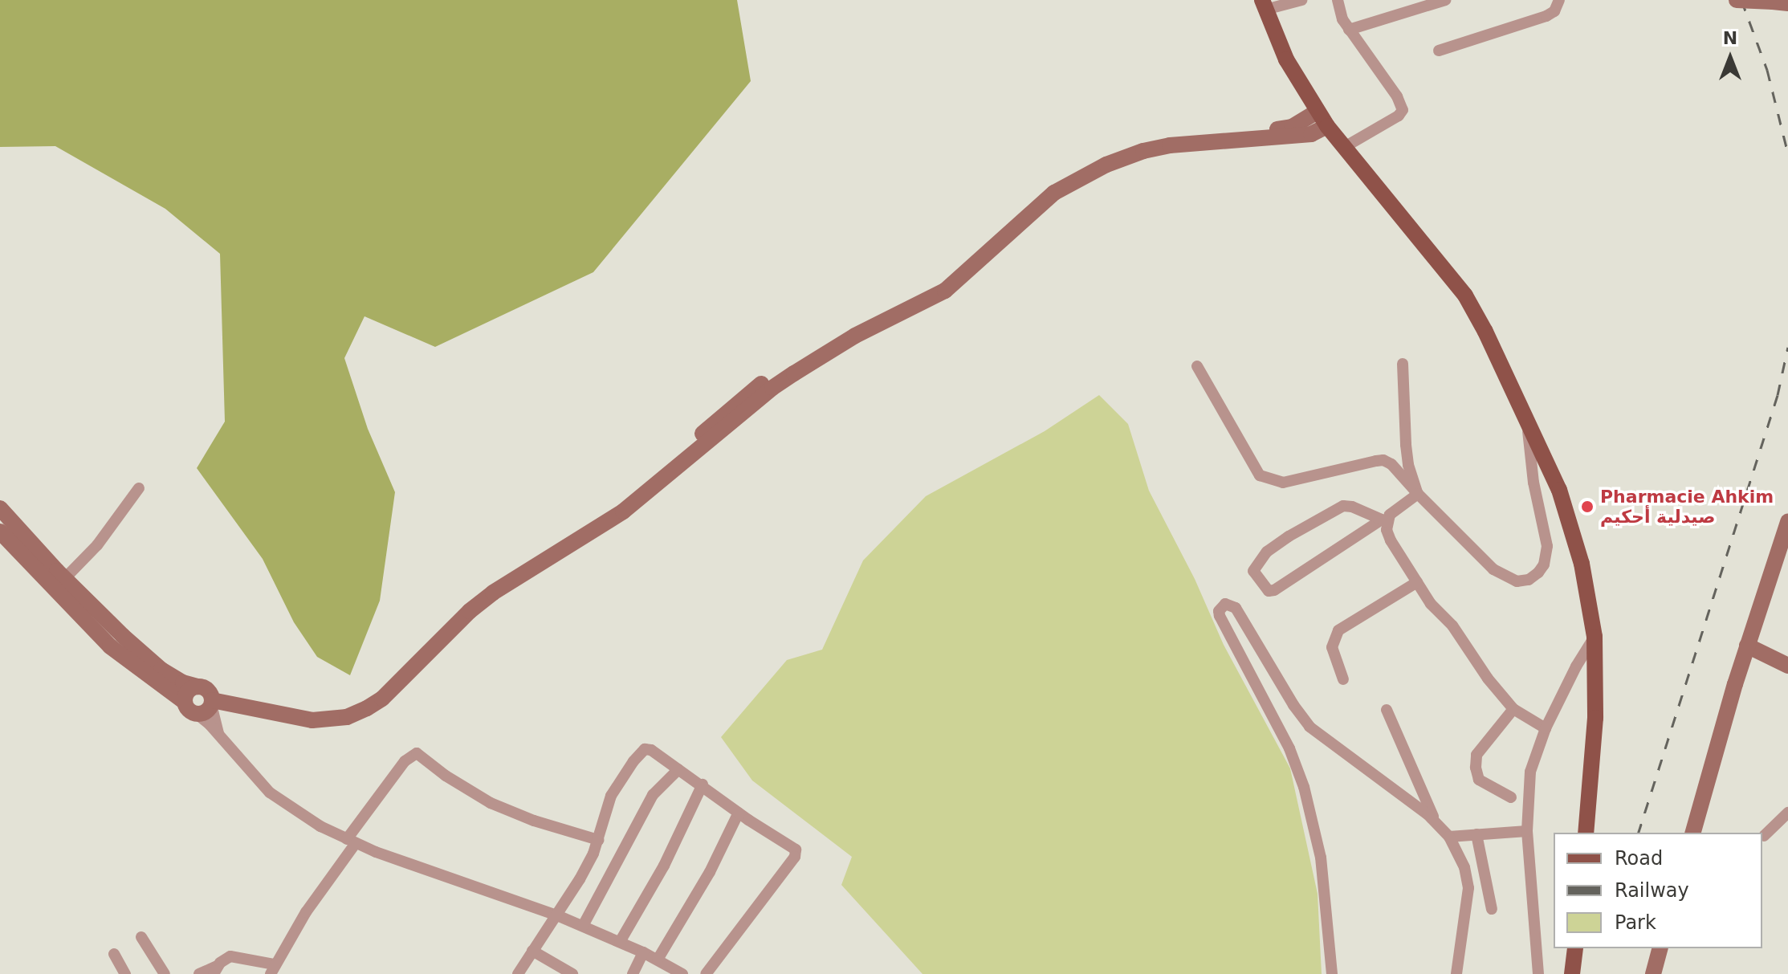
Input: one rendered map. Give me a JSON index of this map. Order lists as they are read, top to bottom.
{
  "places": ["Pharmacie Ahkim صيدلية أحكيم"],
  "legend": ["Road", "Railway", "Park"],
  "north": "top"
}
